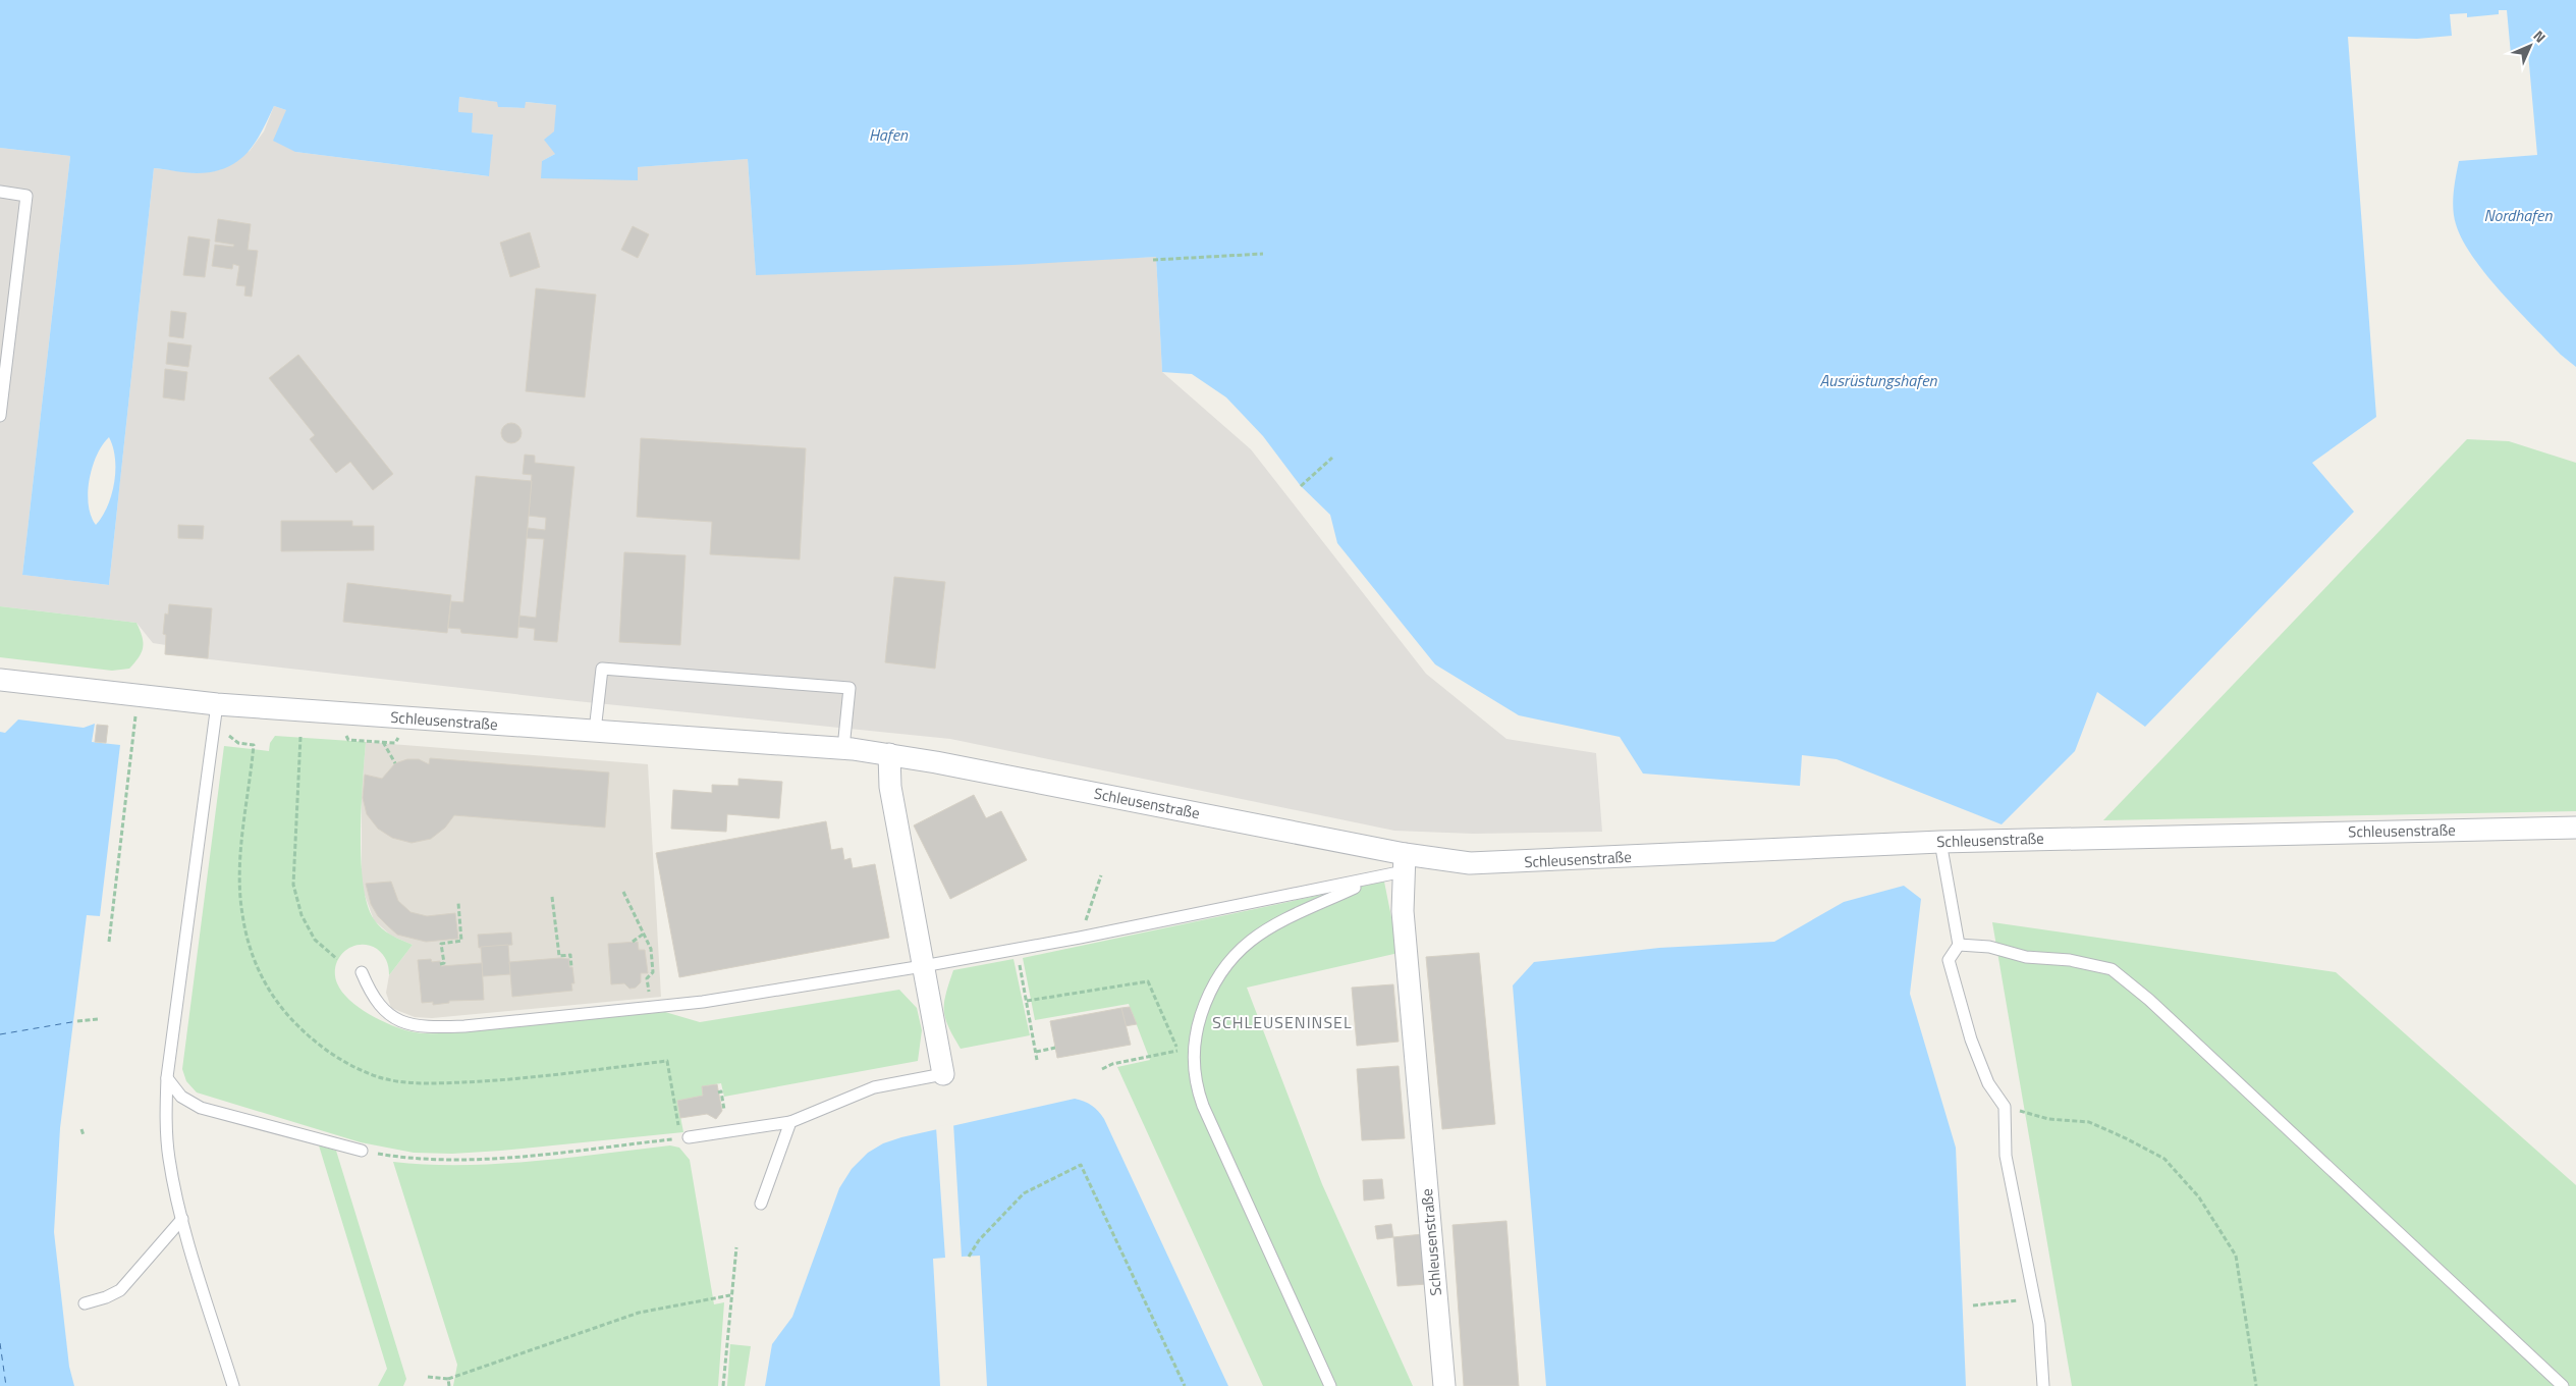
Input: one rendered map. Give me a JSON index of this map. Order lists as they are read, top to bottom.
{
  "streets": {
    "street": ["Schleusenstraße"]
  },
  "districts": ["SCHLEUSENINSEL"],
  "water": ["Hafen", "Nordhafen", "Ausrüstungshafen"],
  "north": "top right"
}
